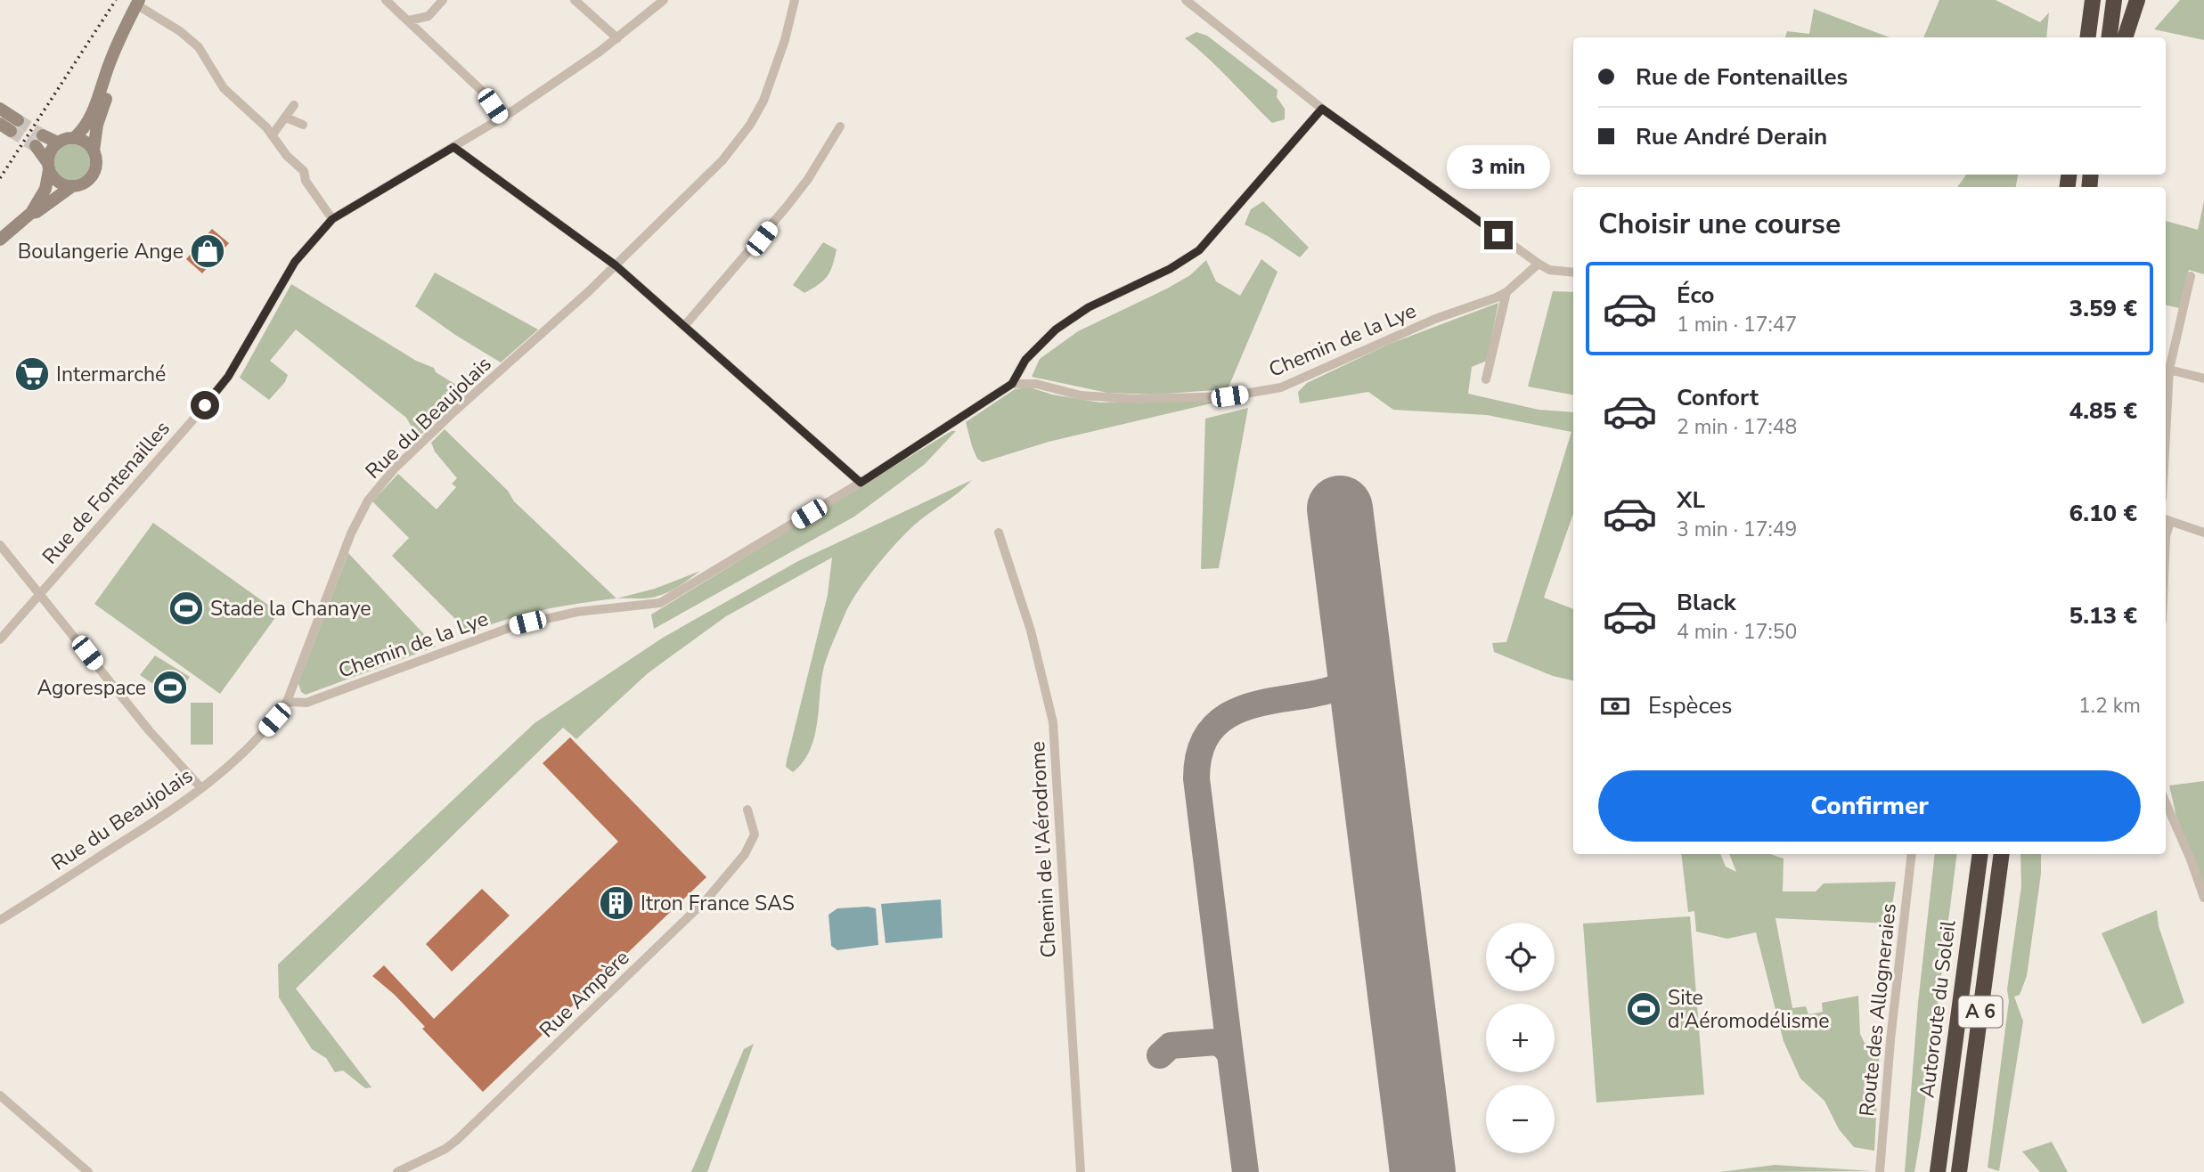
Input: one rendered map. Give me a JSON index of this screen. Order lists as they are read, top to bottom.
{
  "streets": {
    "highway": ["Autoroute du Soleil", "A 6"],
    "street": [
      "Chemin de la Lye",
      "Rue du Beaujolais",
      "Rue de Fontenailles",
      "Chemin de l'Aérodrome",
      "Rue Ampère",
      "Route des Allogneraies"
    ]
  },
  "crossings": [
    ["Chemin de la Lye", "Rue du Beaujolais"]
  ],
  "places": {
    "shop": ["Boulangerie Ange"],
    "supermarket": ["Intermarché"],
    "sports": ["Stade la Chanaye", "Agorespace", "Site d'Aéromodélisme"],
    "building": ["Itron France SAS"]
  },
  "page": {
    "banner": ["Rue de Fontenailles", "Rue André Derain"],
    "bubble": "3 min",
    "heading": "Choisir une course",
    "list": [
      {
        "name": "Éco",
        "note": "1 min · 17:47",
        "value": "3.59 €"
      },
      {
        "name": "Confort",
        "note": "2 min · 17:48",
        "value": "4.85 €"
      },
      {
        "name": "XL",
        "note": "3 min · 17:49",
        "value": "6.10 €"
      },
      {
        "name": "Black",
        "note": "4 min · 17:50",
        "value": "5.13 €"
      }
    ],
    "pay": ["Espèces", "1.2 km"],
    "buttons": "Confirmer",
    "map_buttons": ["+", "−"]
  }
}
